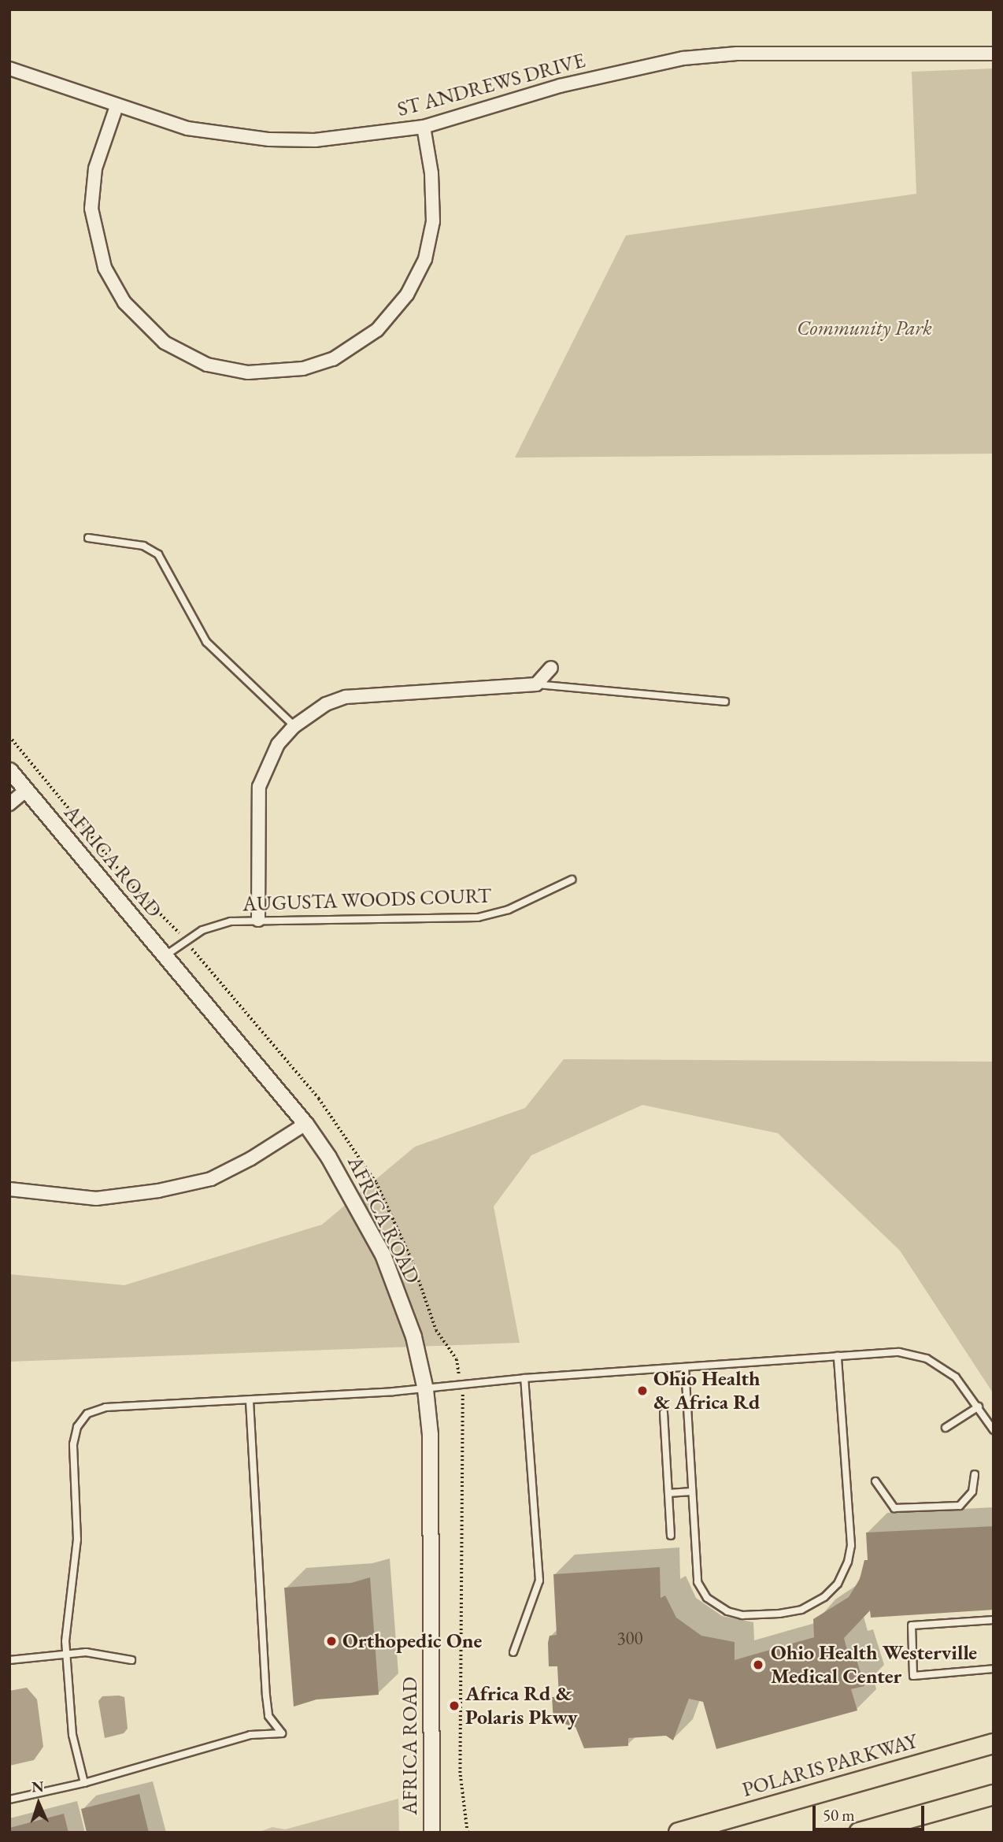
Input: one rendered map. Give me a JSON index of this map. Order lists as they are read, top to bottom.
{
  "streets": {
    "main road": ["POLARIS PARKWAY"],
    "street": ["ST ANDREWS DRIVE", "AFRICA ROAD"],
    "lane": ["AUGUSTA WOODS COURT"]
  },
  "crossings": [
    ["AFRICA ROAD", "AUGUSTA WOODS COURT"]
  ],
  "parks": ["Community Park"],
  "places": [
    "Ohio Health & Africa Rd",
    "Orthopedic One",
    "Ohio Health Westerville Medical Center",
    "Africa Rd & Polaris Pkwy"
  ],
  "house_numbers": ["300"],
  "scale_bar": "50 m",
  "north": "top"
}
